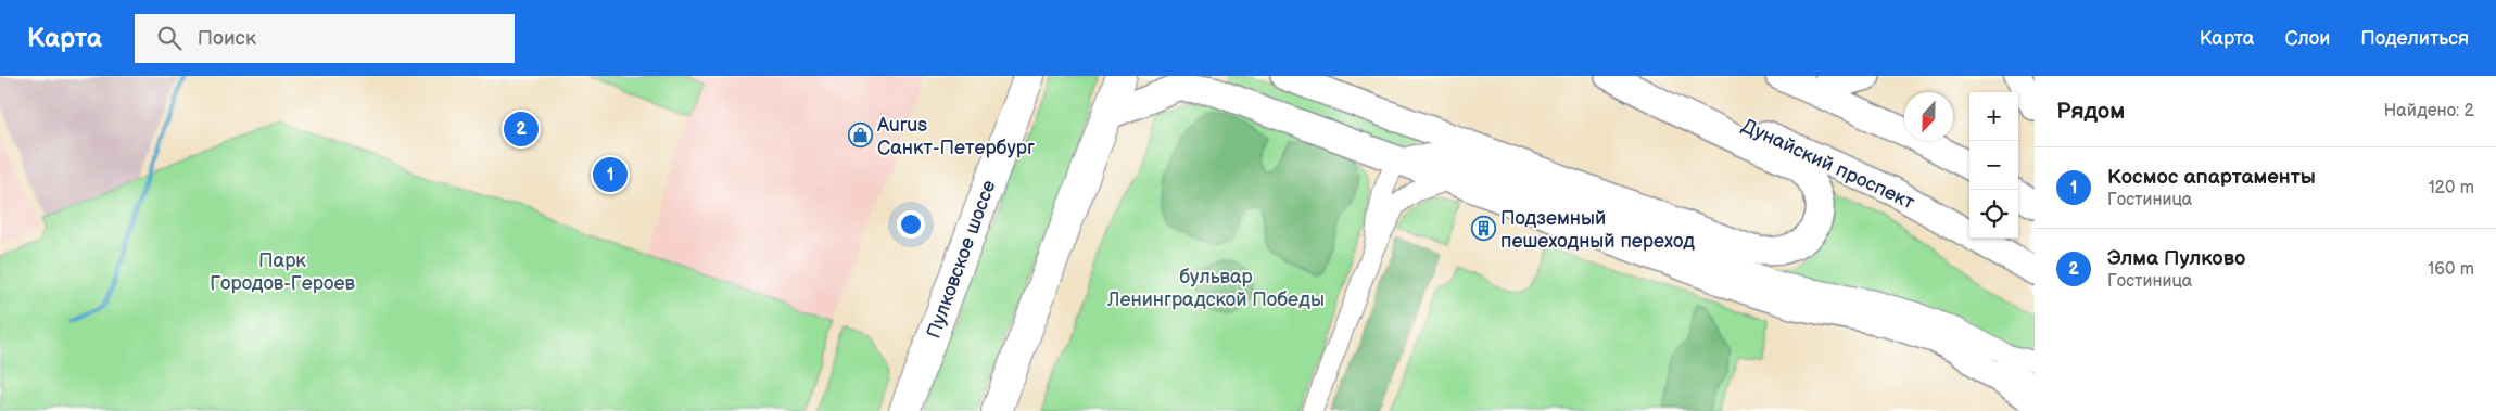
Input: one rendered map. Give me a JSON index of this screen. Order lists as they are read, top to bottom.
{
  "streets": {
    "main road": ["Дунайский проспект", "Пулковское шоссе"]
  },
  "parks": ["Парк Городов-Героев", "бульвар Ленинградской Победы"],
  "places": {
    "shop": ["Aurus Санкт-Петербург"],
    "building": ["Подземный пешеходный переход"]
  },
  "north": "bottom",
  "page": {
    "header": "Карта",
    "search": "Поиск",
    "nav": ["Карта", "Слои", "Поделиться"],
    "heading": ["Рядом", "Найдено: 2"],
    "map_buttons": ["+", "−"],
    "pins": ["2", "1"],
    "list": [
      {
        "mark": "1",
        "name": "Космос апартаменты",
        "note": "Гостиница",
        "value": "120 m"
      },
      {
        "mark": "2",
        "name": "Элма Пулково",
        "note": "Гостиница",
        "value": "160 m"
      }
    ]
  }
}
